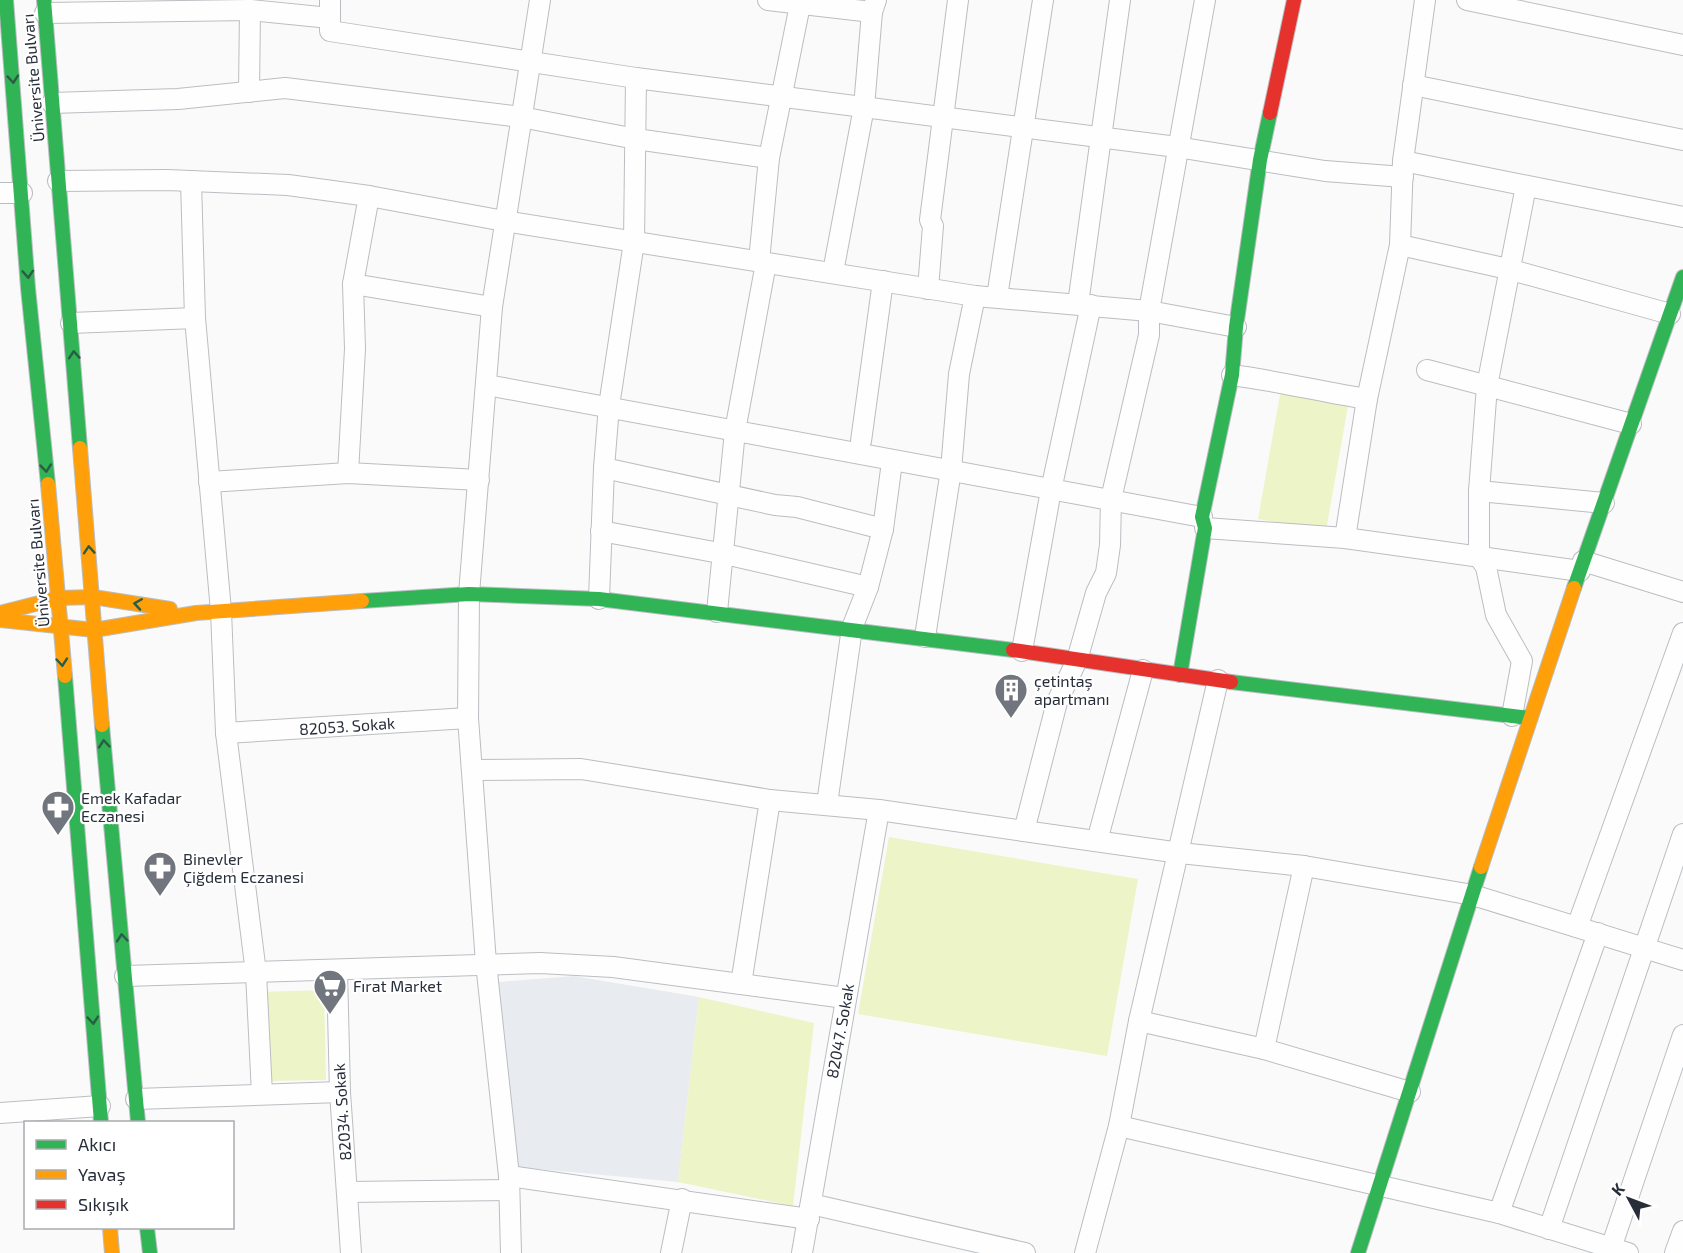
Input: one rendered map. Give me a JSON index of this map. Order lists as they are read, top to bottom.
{
  "streets": {
    "street": [
      "Üniversite Bulvarı",
      "82053. Sokak",
      "82047. Sokak",
      "82034. Sokak"
    ]
  },
  "places": {
    "building": ["çetintaş apartmanı"],
    "pharmacy": ["Emek Kafadar Eczanesi", "Binevler Çiğdem Eczanesi"],
    "supermarket": ["Fırat Market"]
  },
  "legend": ["Akıcı", "Yavaş", "Sıkışık"],
  "north": "top left"
}
